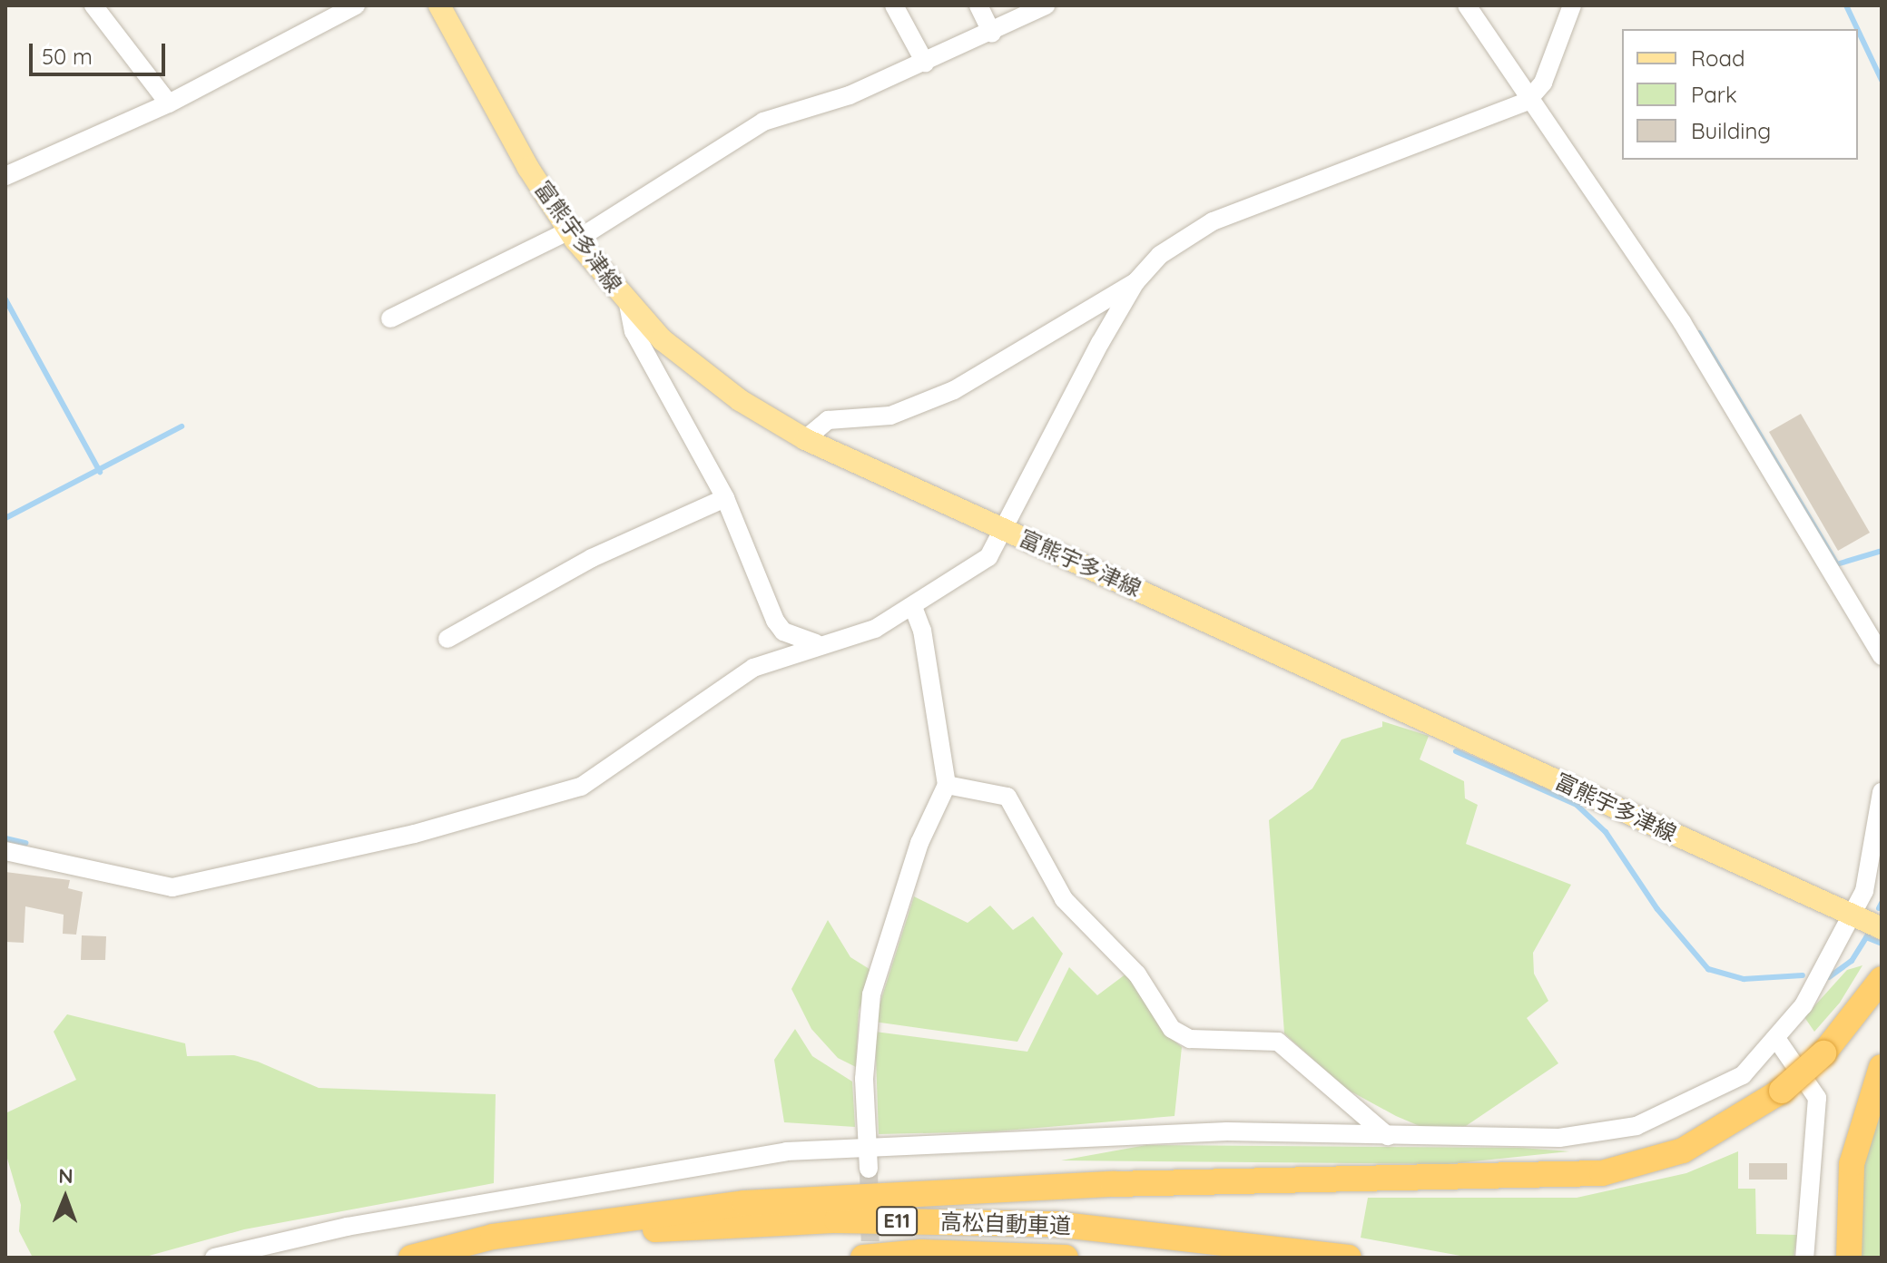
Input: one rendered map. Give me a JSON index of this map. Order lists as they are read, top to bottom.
{
  "streets": {
    "highway": ["E11", "高松自動車道"],
    "main road": ["富熊宇多津線"]
  },
  "legend": ["Road", "Park", "Building"],
  "scale_bar": "50 m",
  "north": "top"
}
